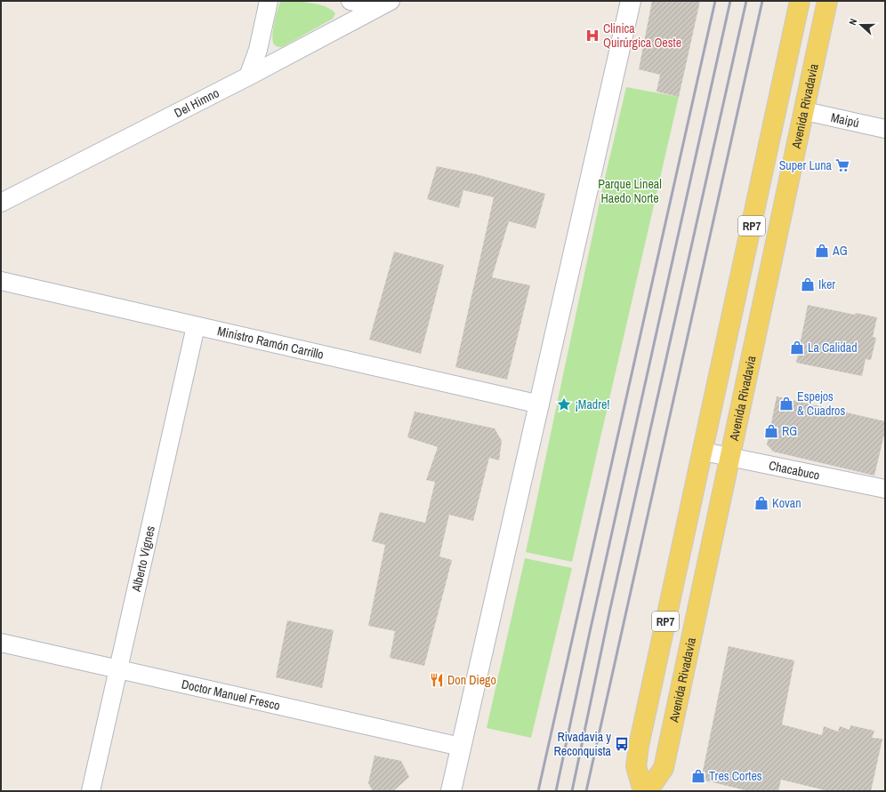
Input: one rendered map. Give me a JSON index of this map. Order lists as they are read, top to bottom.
{
  "streets": {
    "main road": ["Avenida Rivadavia", "RP7"],
    "street": [
      "Del Himno",
      "Maipú",
      "Ministro Ramón Carrillo",
      "Chacabuco",
      "Alberto Vignes",
      "Doctor Manuel Fresco"
    ]
  },
  "crossings": [
    ["Avenida Rivadavia", "Maipú"],
    ["Avenida Rivadavia", "Chacabuco"],
    ["RP7", "Chacabuco"],
    ["Ministro Ramón Carrillo", "Alberto Vignes"],
    ["Alberto Vignes", "Doctor Manuel Fresco"]
  ],
  "parks": ["Parque Lineal Haedo Norte"],
  "places": {
    "hospital": ["Clinica Quirúrgica Oeste"],
    "supermarket": ["Super Luna"],
    "shop": [
      "AG",
      "Iker",
      "La Calidad",
      "Espejos & Cuadros",
      "RG",
      "Kovan",
      "Tres Cortes"
    ],
    "place": ["¡Madre!"],
    "restaurant": ["Don Diego"],
    "bus stop": ["Rivadavia y Reconquista"]
  },
  "north": "left"
}
